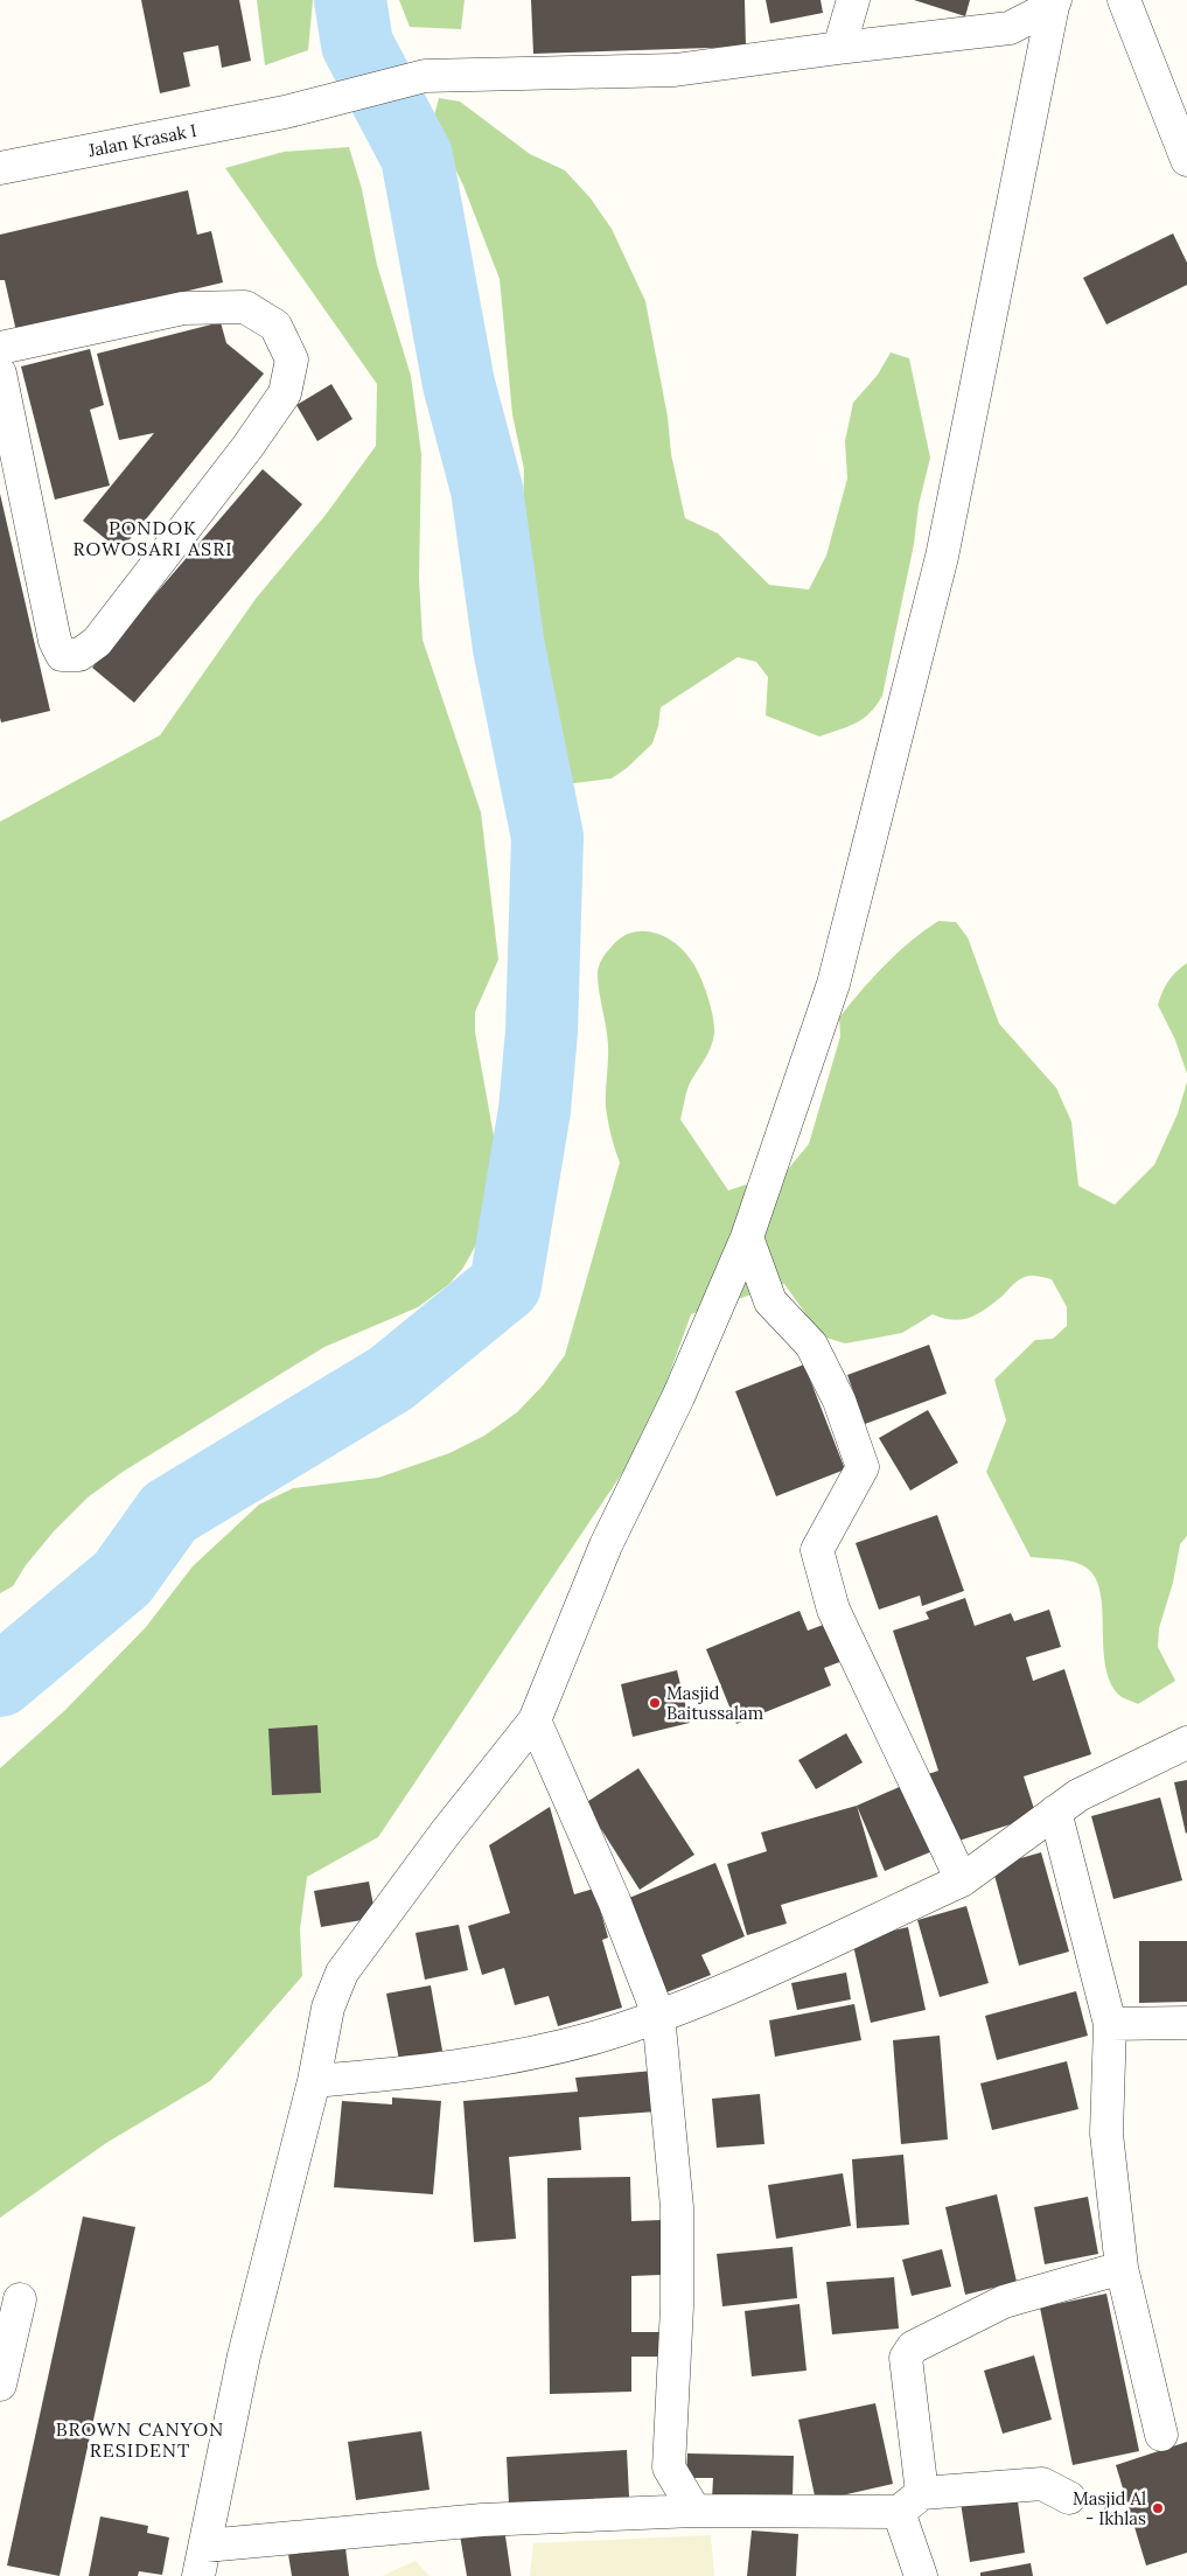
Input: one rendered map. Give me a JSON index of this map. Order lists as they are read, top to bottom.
{
  "streets": {
    "street": ["Jalan Krasak I"]
  },
  "districts": ["PONDOK ROWOSARI ASRI", "BROWN CANYON RESIDENT"],
  "places": ["Masjid Baitussalam", "Masjid Al - Ikhlas"]
}
